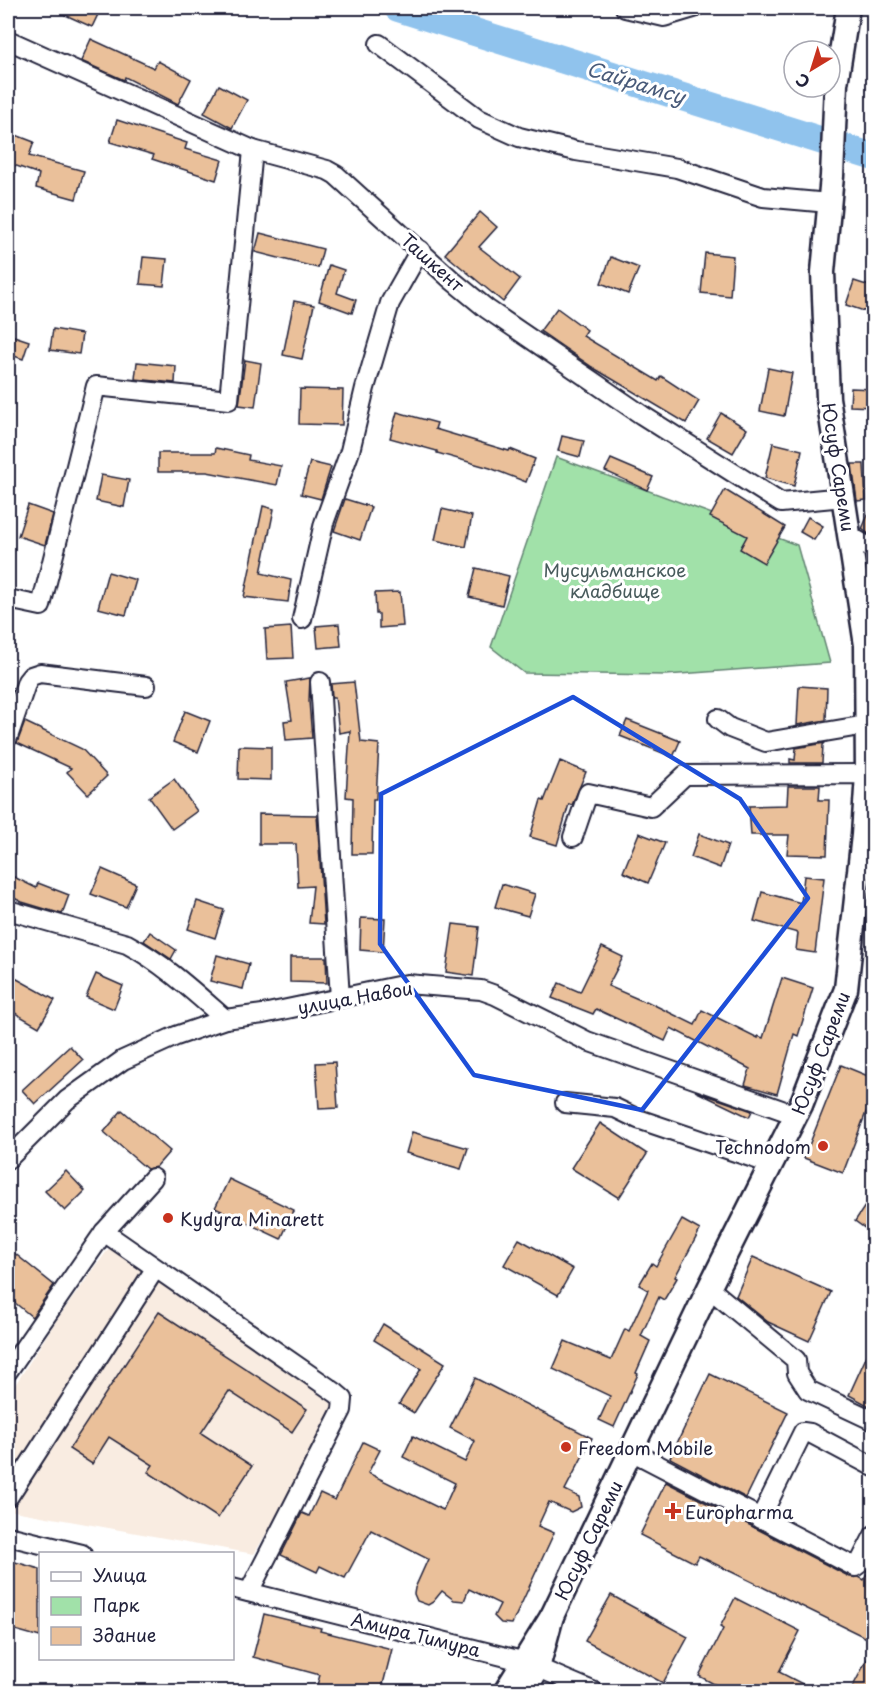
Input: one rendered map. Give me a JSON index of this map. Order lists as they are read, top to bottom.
{
  "streets": {
    "main road": ["Юсуф Сареми"],
    "street": ["Ташкент", "улица Навои", "Амира Тимура"]
  },
  "crossings": [
    ["Ташкент", "Юсуф Сареми"],
    ["Юсуф Сареми", "улица Навои"],
    ["Юсуф Сареми", "Амира Тимура"]
  ],
  "water": ["Сайрамсу"],
  "parks": ["Мусульманское кладбище"],
  "places": {
    "other": ["Technodom", "Kydyra Minarett", "Freedom Mobile"],
    "health": ["Europharma"]
  },
  "legend": ["Улица", "Парк", "Здание"],
  "north": "bottom left"
}
